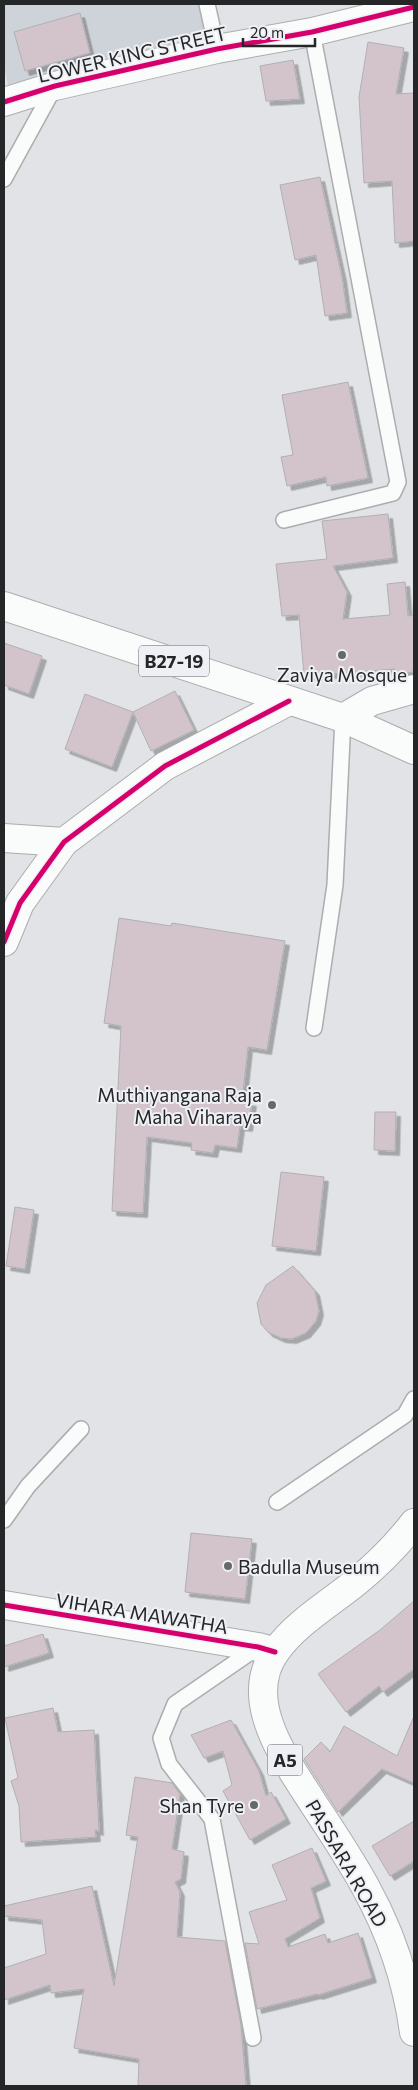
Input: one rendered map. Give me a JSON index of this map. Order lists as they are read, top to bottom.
{
  "streets": {
    "main road": [
      "LOWER KING STREET",
      "B27-19",
      "VIHARA MAWATHA",
      "A5",
      "PASSARA ROAD"
    ]
  },
  "crossings": [
    ["VIHARA MAWATHA", "PASSARA ROAD"]
  ],
  "places": [
    "Zaviya Mosque",
    "Muthiyangana Raja Maha Viharaya",
    "Badulla Museum",
    "Shan Tyre"
  ],
  "scale_bar": "20 m"
}
